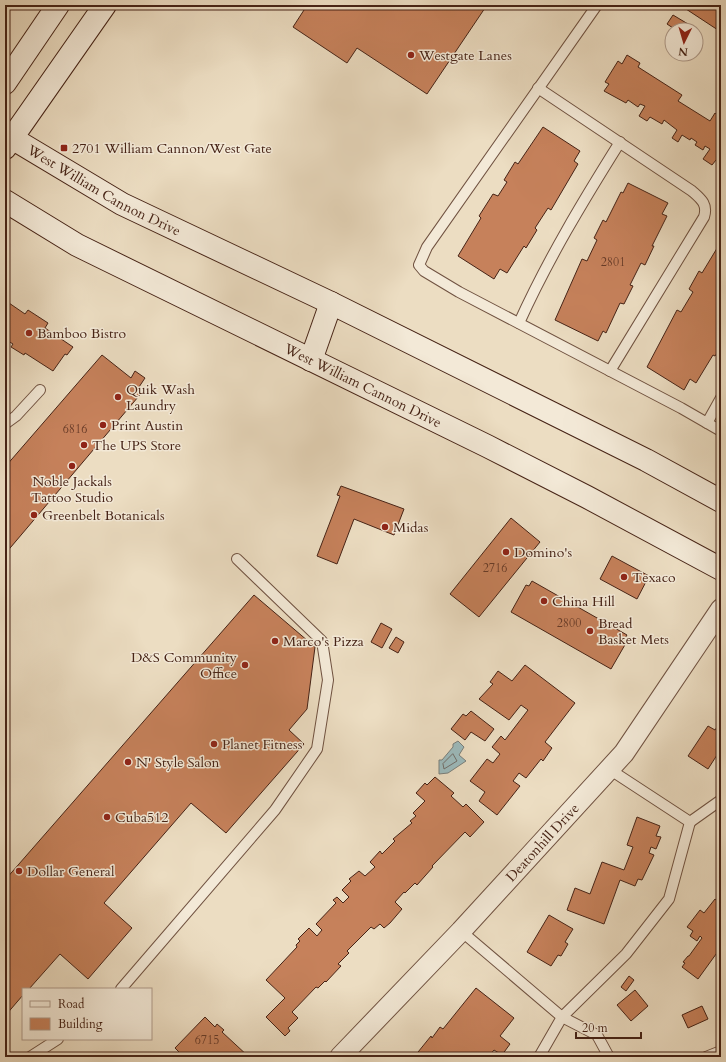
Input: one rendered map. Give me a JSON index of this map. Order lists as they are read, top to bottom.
{
  "streets": {
    "main road": ["West William Cannon Drive"],
    "street": ["Deatonhill Drive"]
  },
  "places": {
    "other": [
      "Westgate Lanes",
      "Bamboo Bistro",
      "Quik Wash Laundry",
      "Print Austin",
      "The UPS Store",
      "Noble Jackals Tattoo Studio",
      "Greenbelt Botanicals",
      "Midas",
      "Domino's",
      "Texaco",
      "China Hill",
      "Bread Basket Mets",
      "Marco's Pizza",
      "D&S Community Office",
      "Planet Fitness",
      "N' Style Salon",
      "Cuba512",
      "Dollar General"
    ],
    "transit": ["2701 William Cannon/West Gate"]
  },
  "house_numbers": [
    "2801",
    "6816",
    "2716",
    "2800",
    "6715"
  ],
  "legend": ["Road", "Building"],
  "scale_bar": "20 m",
  "north": "bottom"
}
